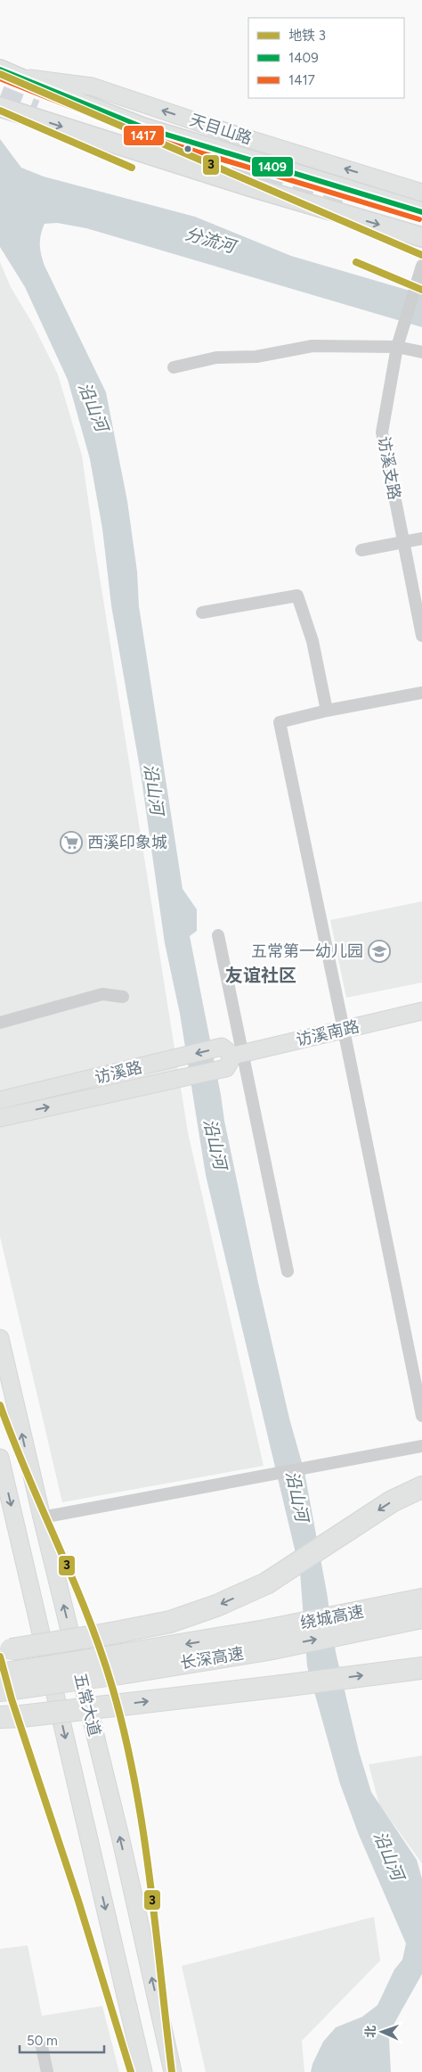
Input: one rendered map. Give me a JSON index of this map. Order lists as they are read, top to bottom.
{
  "streets": {
    "highway": ["绕城高速", "长深高速"],
    "main road": [
      "天目山路",
      "访溪南路",
      "访溪路",
      "五常大道"
    ],
    "street": ["访溪支路"]
  },
  "crossings": [
    ["访溪南路", "访溪路"],
    ["绕城高速", "长深高速"]
  ],
  "districts": ["友谊社区"],
  "water": ["分流河", "沿山河"],
  "places": {
    "supermarket": ["西溪印象城"],
    "school or university": ["五常第一幼儿园"]
  },
  "lines": ["transit line 1409", "metro line 3", "transit line 1417"],
  "legend": ["地铁 3", "1409", "1417"],
  "scale_bar": "50 m",
  "north": "left"
}
